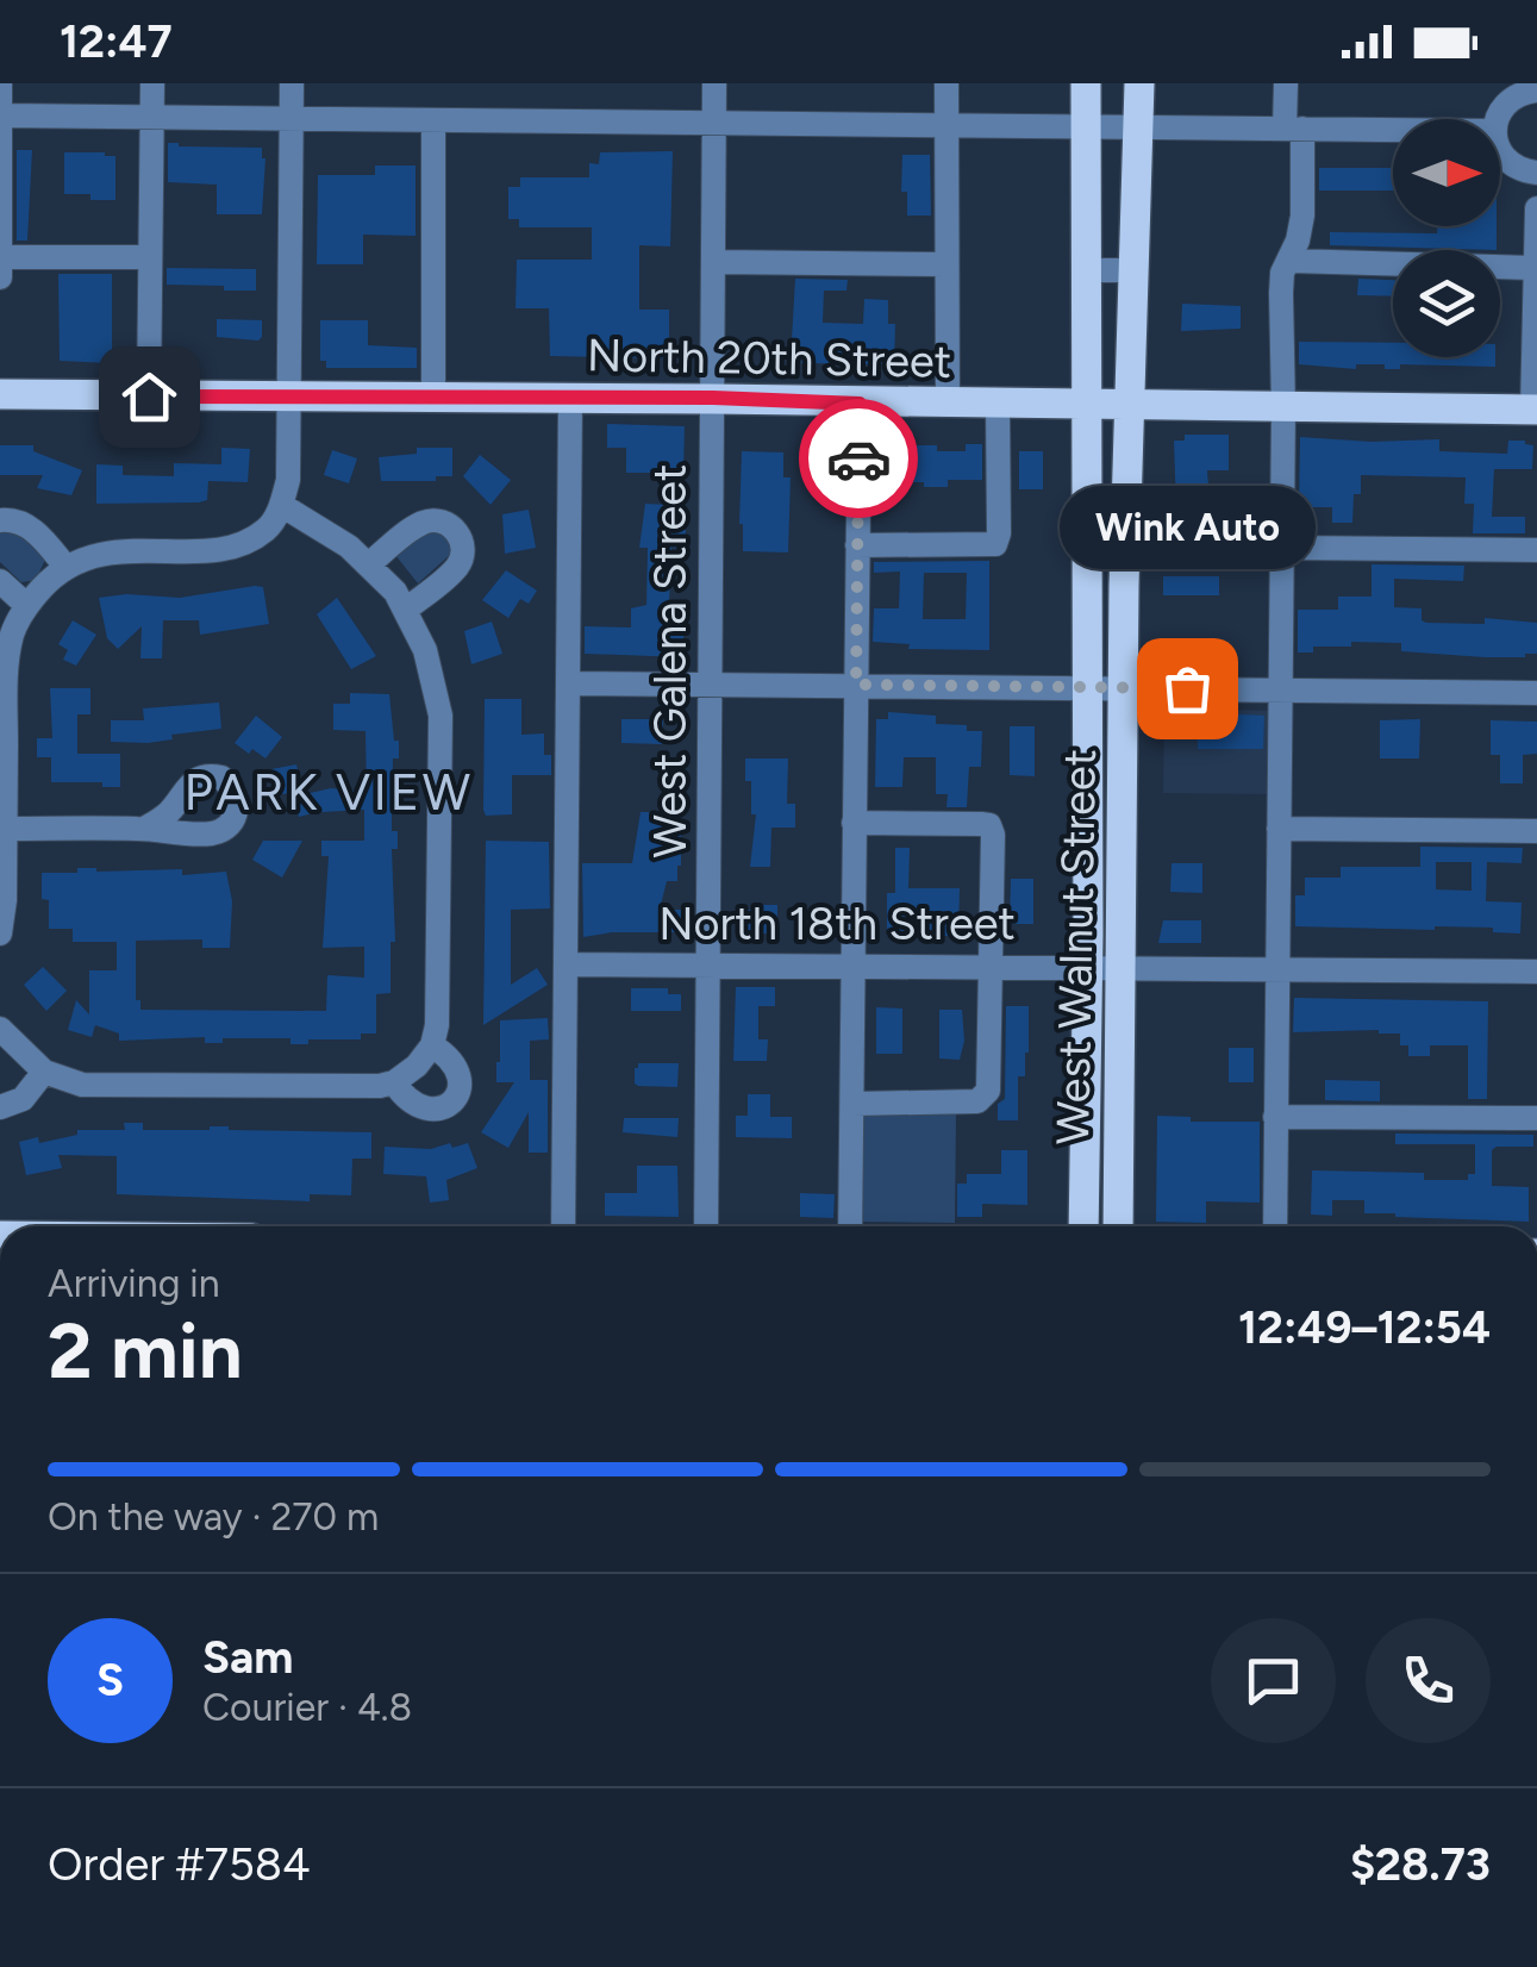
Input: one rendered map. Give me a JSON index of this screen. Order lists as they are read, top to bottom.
{
  "streets": {
    "main road": ["North 20th Street", "West Walnut Street"],
    "street": ["West Galena Street", "North 18th Street"]
  },
  "crossings": [
    ["North 20th Street", "West Galena Street"],
    ["North 20th Street", "West Walnut Street"],
    ["West Galena Street", "North 18th Street"],
    ["North 18th Street", "West Walnut Street"]
  ],
  "districts": ["PARK VIEW"],
  "places": ["Wink Auto"],
  "north": "right",
  "page": {
    "status": "12:47",
    "bubble": "Wink Auto",
    "heading": ["2 min", "Arriving in", "12:49–12:54"],
    "panel": [
      "Sam",
      "Courier · 4.8",
      "Order #7584",
      "$28.73"
    ],
    "bar": "On the way · 270 m",
    "round": "S"
  }
}
